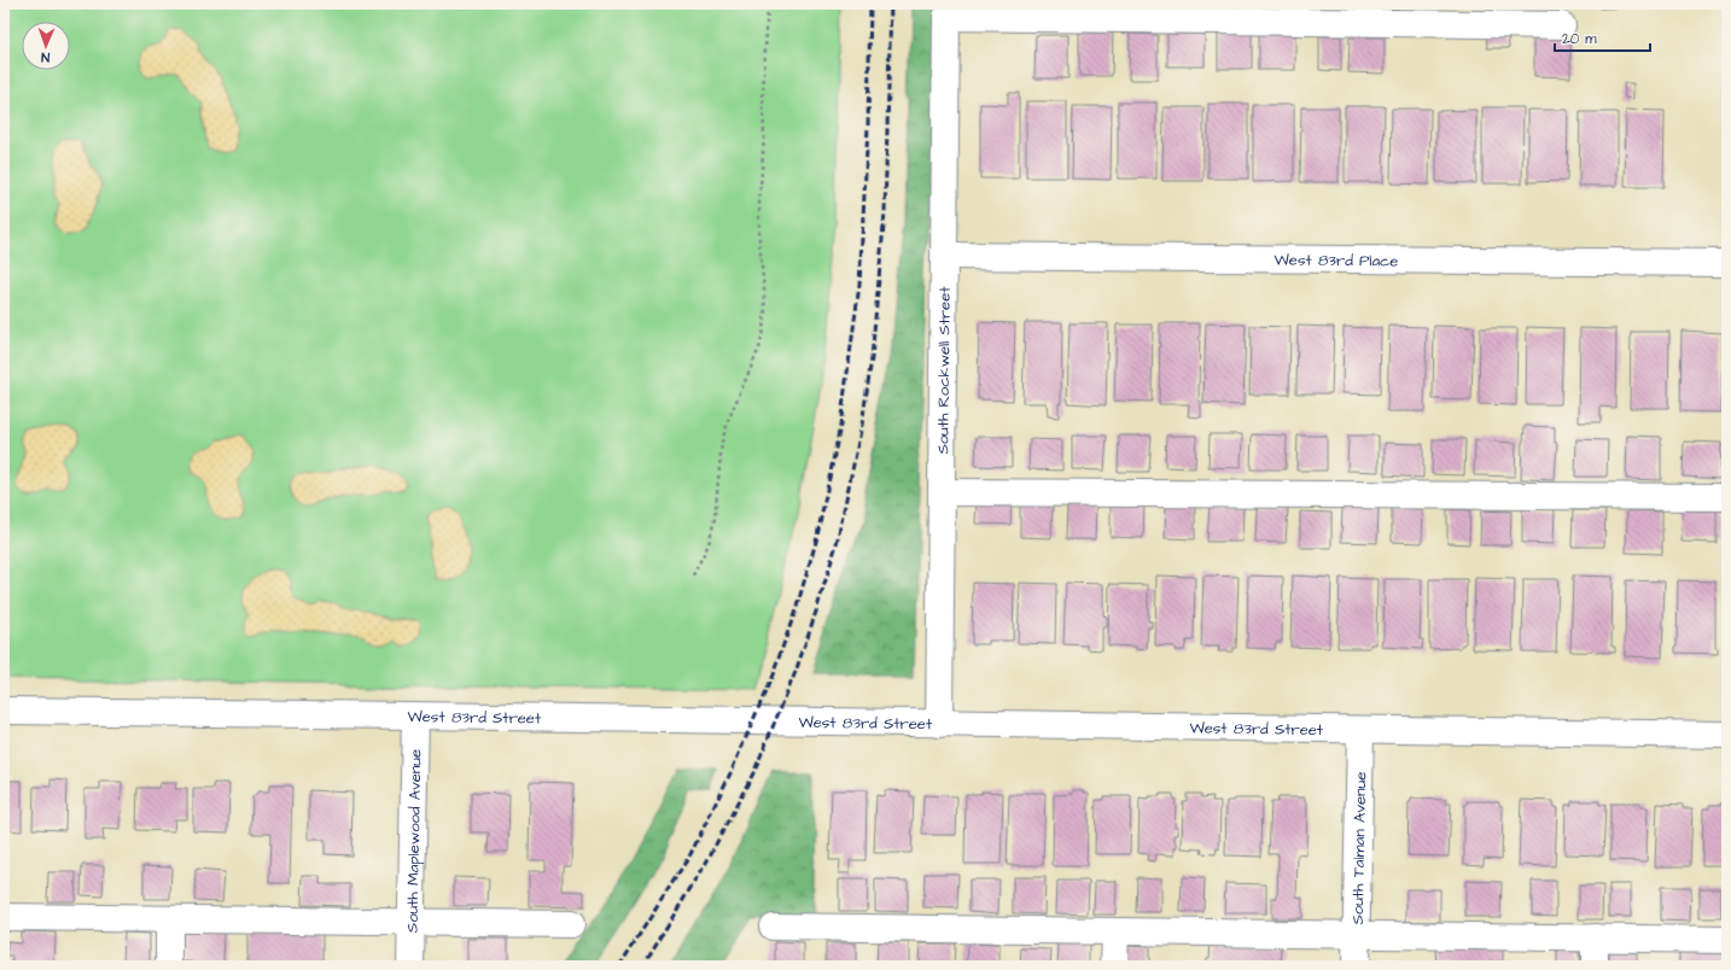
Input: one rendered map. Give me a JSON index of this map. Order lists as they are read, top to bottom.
{
  "streets": {
    "street": [
      "West 83rd Place",
      "South Rockwell Street",
      "West 83rd Street",
      "South Maplewood Avenue",
      "South Talman Avenue"
    ]
  },
  "crossings": [
    ["West 83rd Place", "South Rockwell Street"],
    ["South Rockwell Street", "West 83rd Street"],
    ["West 83rd Street", "South Maplewood Avenue"],
    ["West 83rd Street", "South Talman Avenue"]
  ],
  "scale_bar": "20 m",
  "north": "bottom"
}
